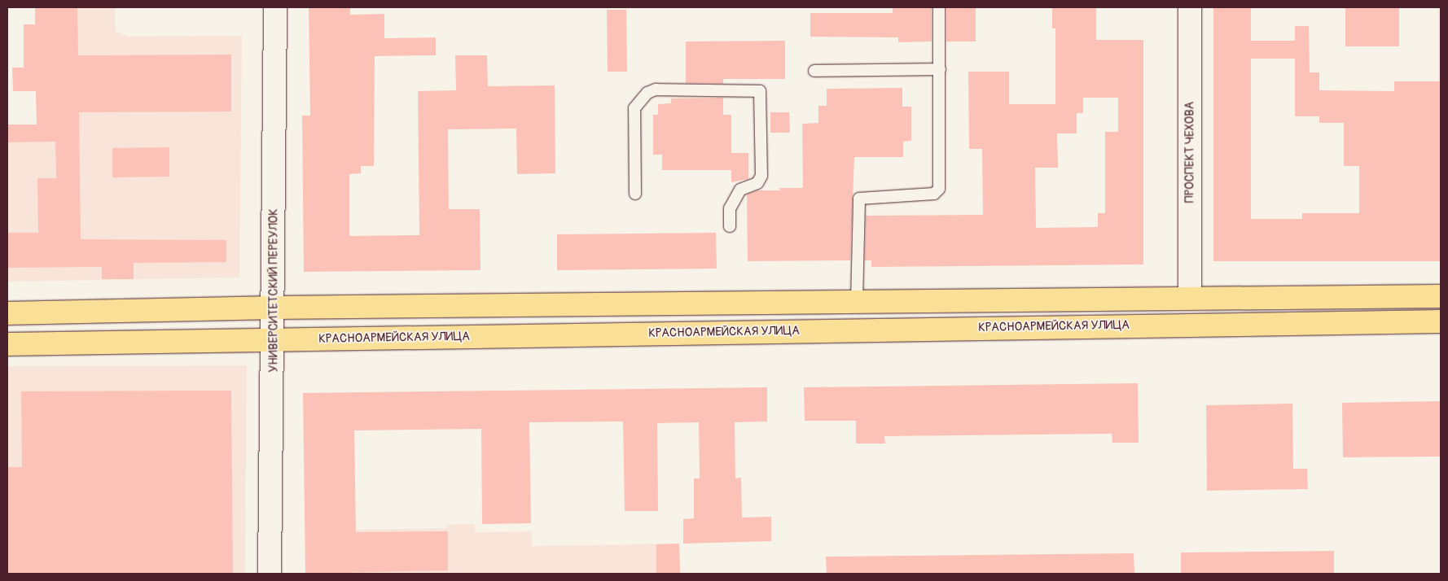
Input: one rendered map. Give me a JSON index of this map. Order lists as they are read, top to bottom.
{
  "streets": {
    "main road": ["КРАСНОАРМЕЙСКАЯ УЛИЦА"],
    "street": ["ПРОСПЕКТ ЧЕХОВА", "УНИВЕРСИТЕТСКИЙ ПЕРЕУЛОК"]
  },
  "crossings": [
    ["УНИВЕРСИТЕТСКИЙ ПЕРЕУЛОК", "КРАСНОАРМЕЙСКАЯ УЛИЦА"]
  ]
}
